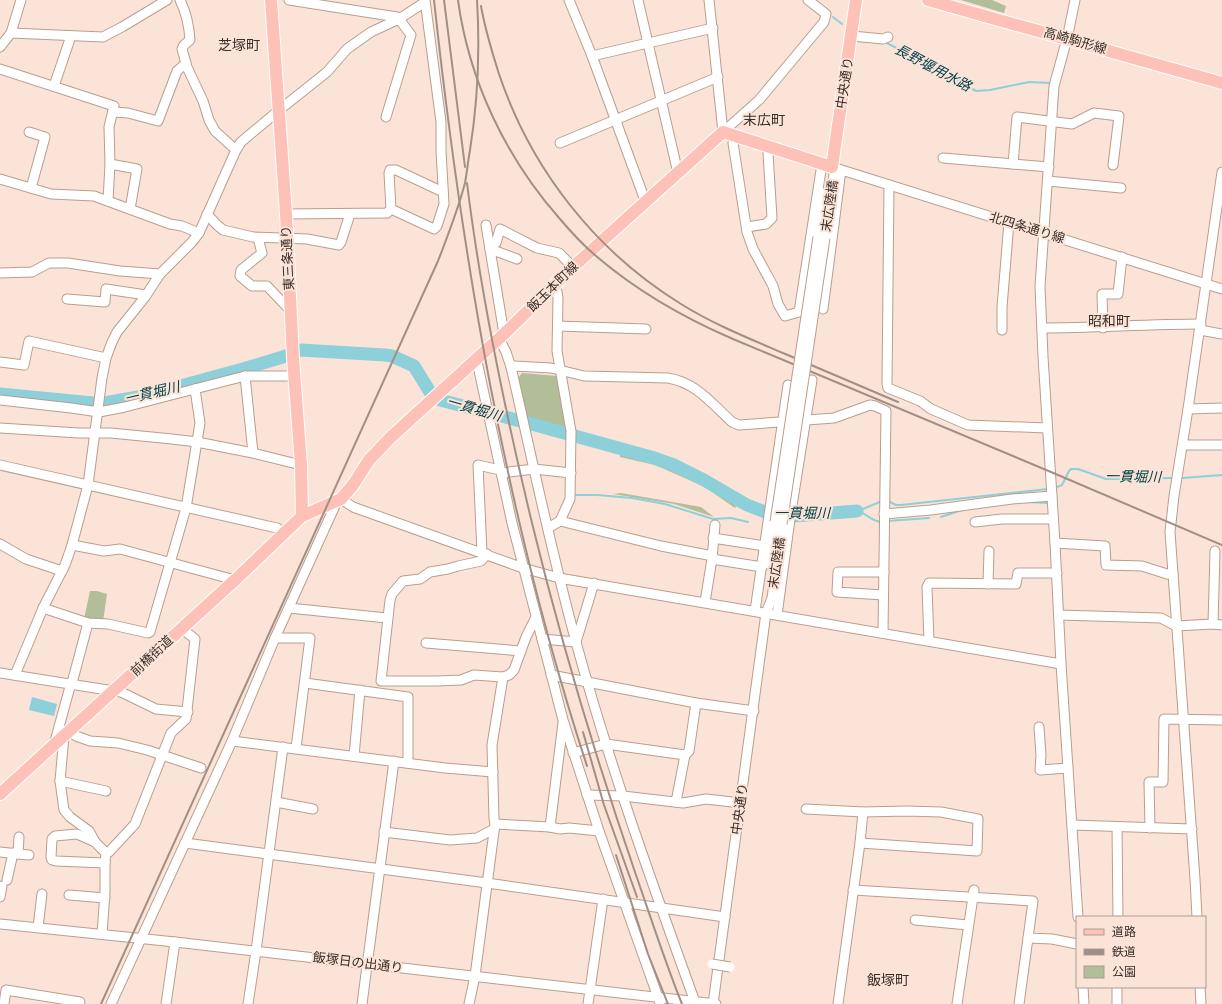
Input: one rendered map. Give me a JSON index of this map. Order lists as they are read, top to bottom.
{
  "streets": {
    "main road": [
      "高崎駒形線",
      "中央通り",
      "東三条通り",
      "飯玉本町線",
      "前橋街道"
    ],
    "street": ["末広陸橋", "北四条通り線", "飯塚日の出通り"]
  },
  "crossings": [
    ["中央通り", "末広陸橋"],
    ["中央通り", "北四条通り線"],
    ["中央通り", "飯塚日の出通り"],
    ["末広陸橋", "北四条通り線"],
    ["東三条通り", "飯玉本町線"],
    ["東三条通り", "前橋街道"],
    ["飯玉本町線", "前橋街道"]
  ],
  "districts": [
    "芝塚町",
    "末広町",
    "昭和町",
    "飯塚町"
  ],
  "water": ["長野堰用水路", "一貫堀川"],
  "legend": ["道路", "鉄道", "公園"]
}
